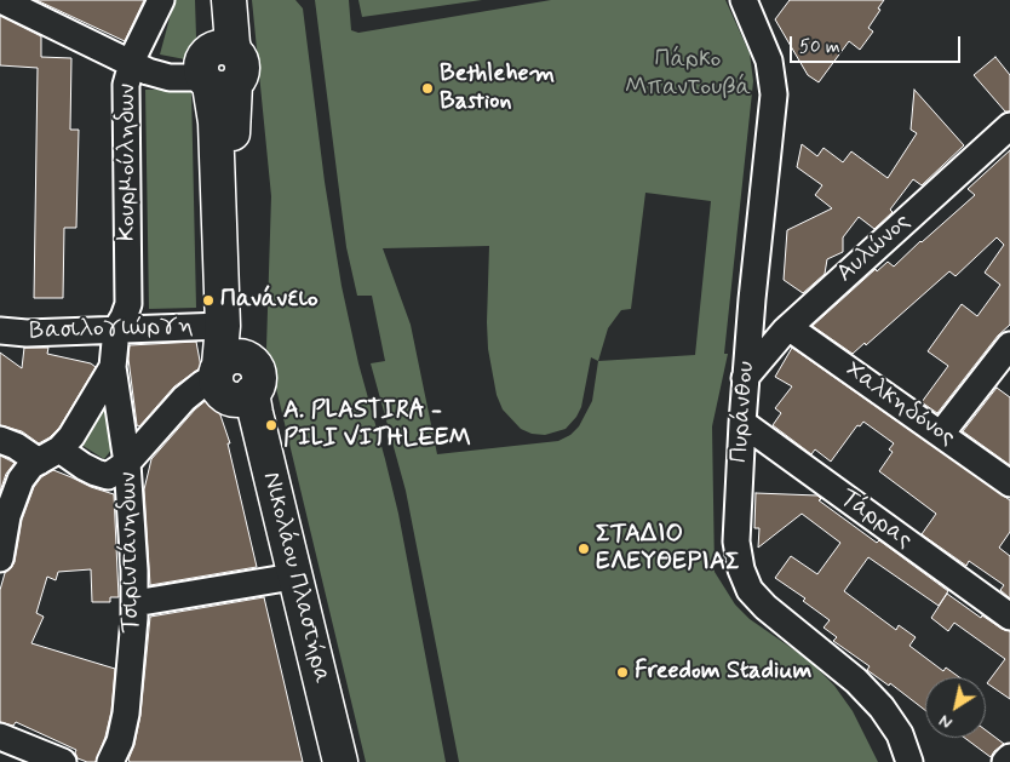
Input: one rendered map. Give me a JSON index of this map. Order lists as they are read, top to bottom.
{
  "streets": {
    "main road": ["Νικολάου Πλαστήρα"],
    "street": [
      "Κουρμούληδων",
      "Αυλώνος",
      "Βασιλογιώργη",
      "Χαλκηδόνος",
      "Πυράνθου",
      "Τάρρας",
      "Τσιριντάνηδων"
    ]
  },
  "crossings": [
    ["Κουρμούληδων", "Βασιλογιώργη"],
    ["Αυλώνος", "Χαλκηδόνος"],
    ["Αυλώνος", "Πυράνθου"],
    ["Βασιλογιώργη", "Νικολάου Πλαστήρα"],
    ["Πυράνθου", "Τάρρας"],
    ["Τσιριντάνηδων", "Νικολάου Πλαστήρα"]
  ],
  "parks": ["Πάρκο Μπαντουβά"],
  "places": [
    "Bethlehem Bastion",
    "Πανάνειο",
    "A. PLASTIRA - PILI VITHLEEM",
    "ΣΤΑΔΙΟ ΕΛΕΥΘΕΡΙΑΣ",
    "Freedom Stadium"
  ],
  "scale_bar": "50 m",
  "north": "bottom left"
}
